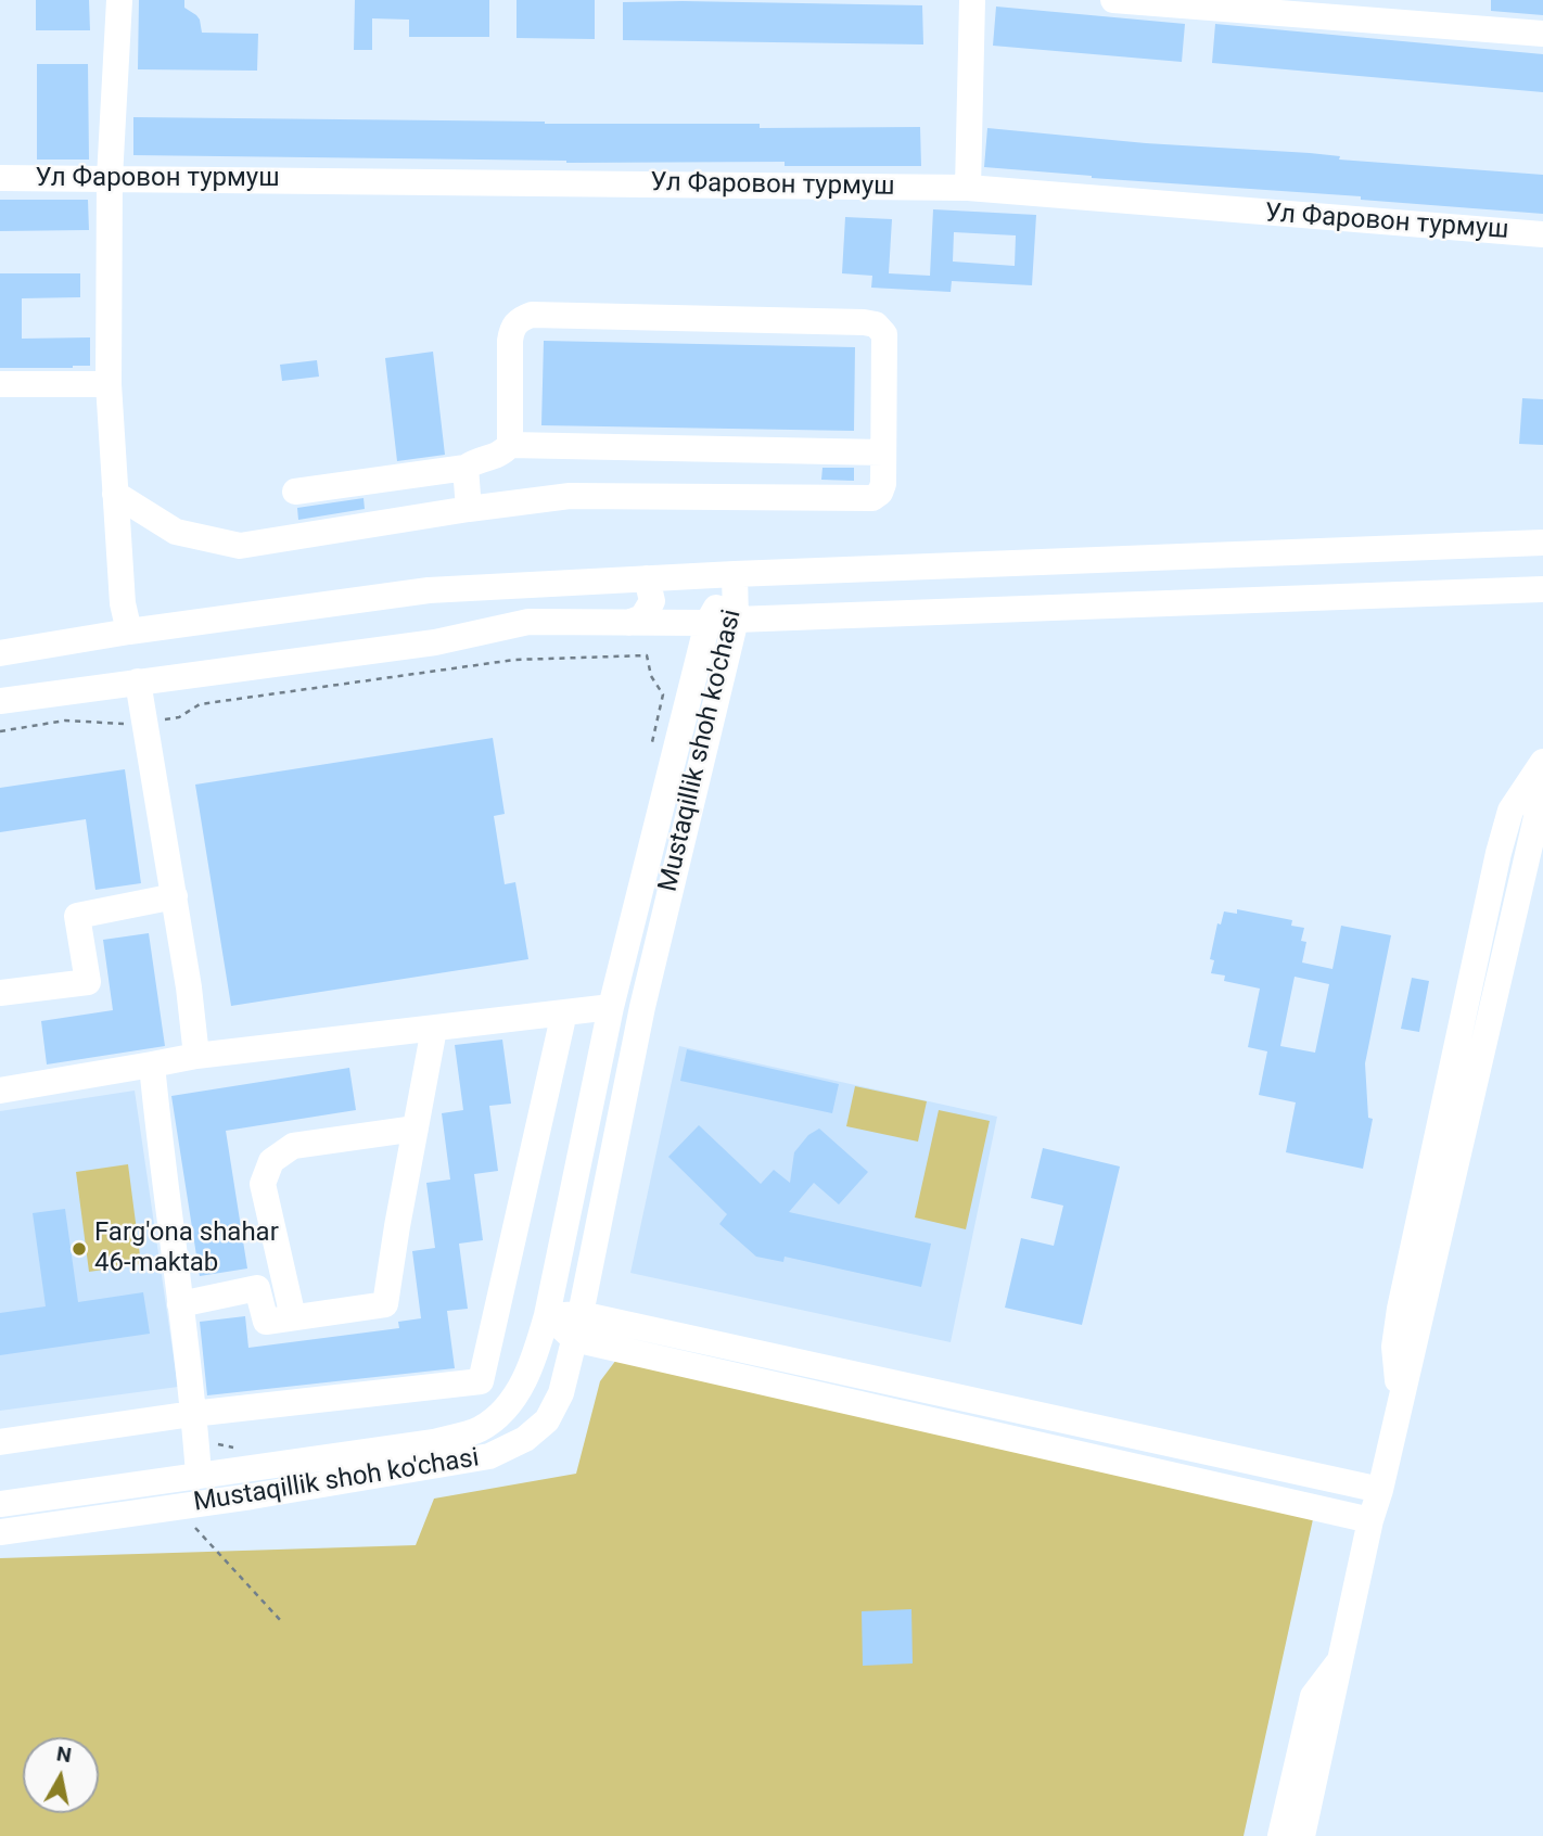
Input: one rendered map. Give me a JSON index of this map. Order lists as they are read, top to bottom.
{
  "streets": {
    "street": ["Ул Фаровон турмуш", "Mustaqillik shoh ko'chasi"]
  },
  "places": ["Farg'ona shahar 46-maktab"],
  "north": "top"
}
